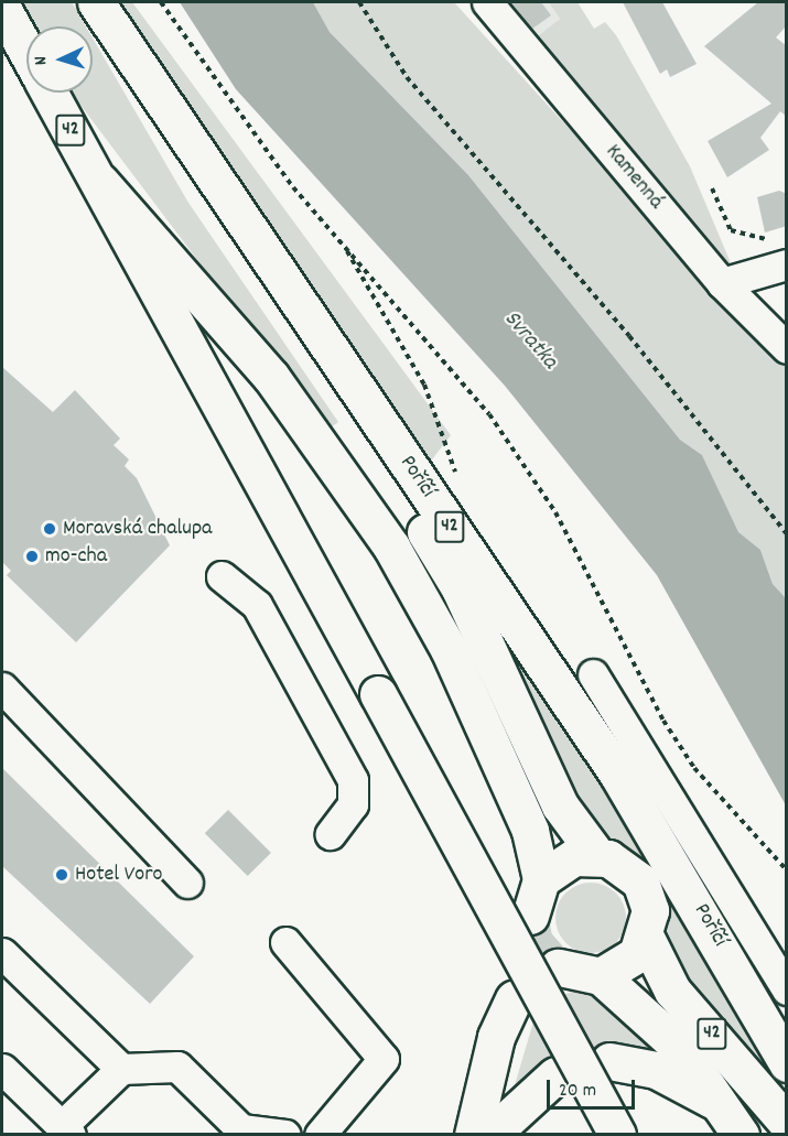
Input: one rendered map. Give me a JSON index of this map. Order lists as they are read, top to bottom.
{
  "streets": {
    "highway": ["42", "Poříčí"],
    "street": ["Kamenná"]
  },
  "crossings": [
    ["42", "Poříčí"]
  ],
  "water": ["Svratka"],
  "places": ["Moravská chalupa", "mo-cha", "Hotel Voro"],
  "scale_bar": "20 m",
  "north": "left"
}
